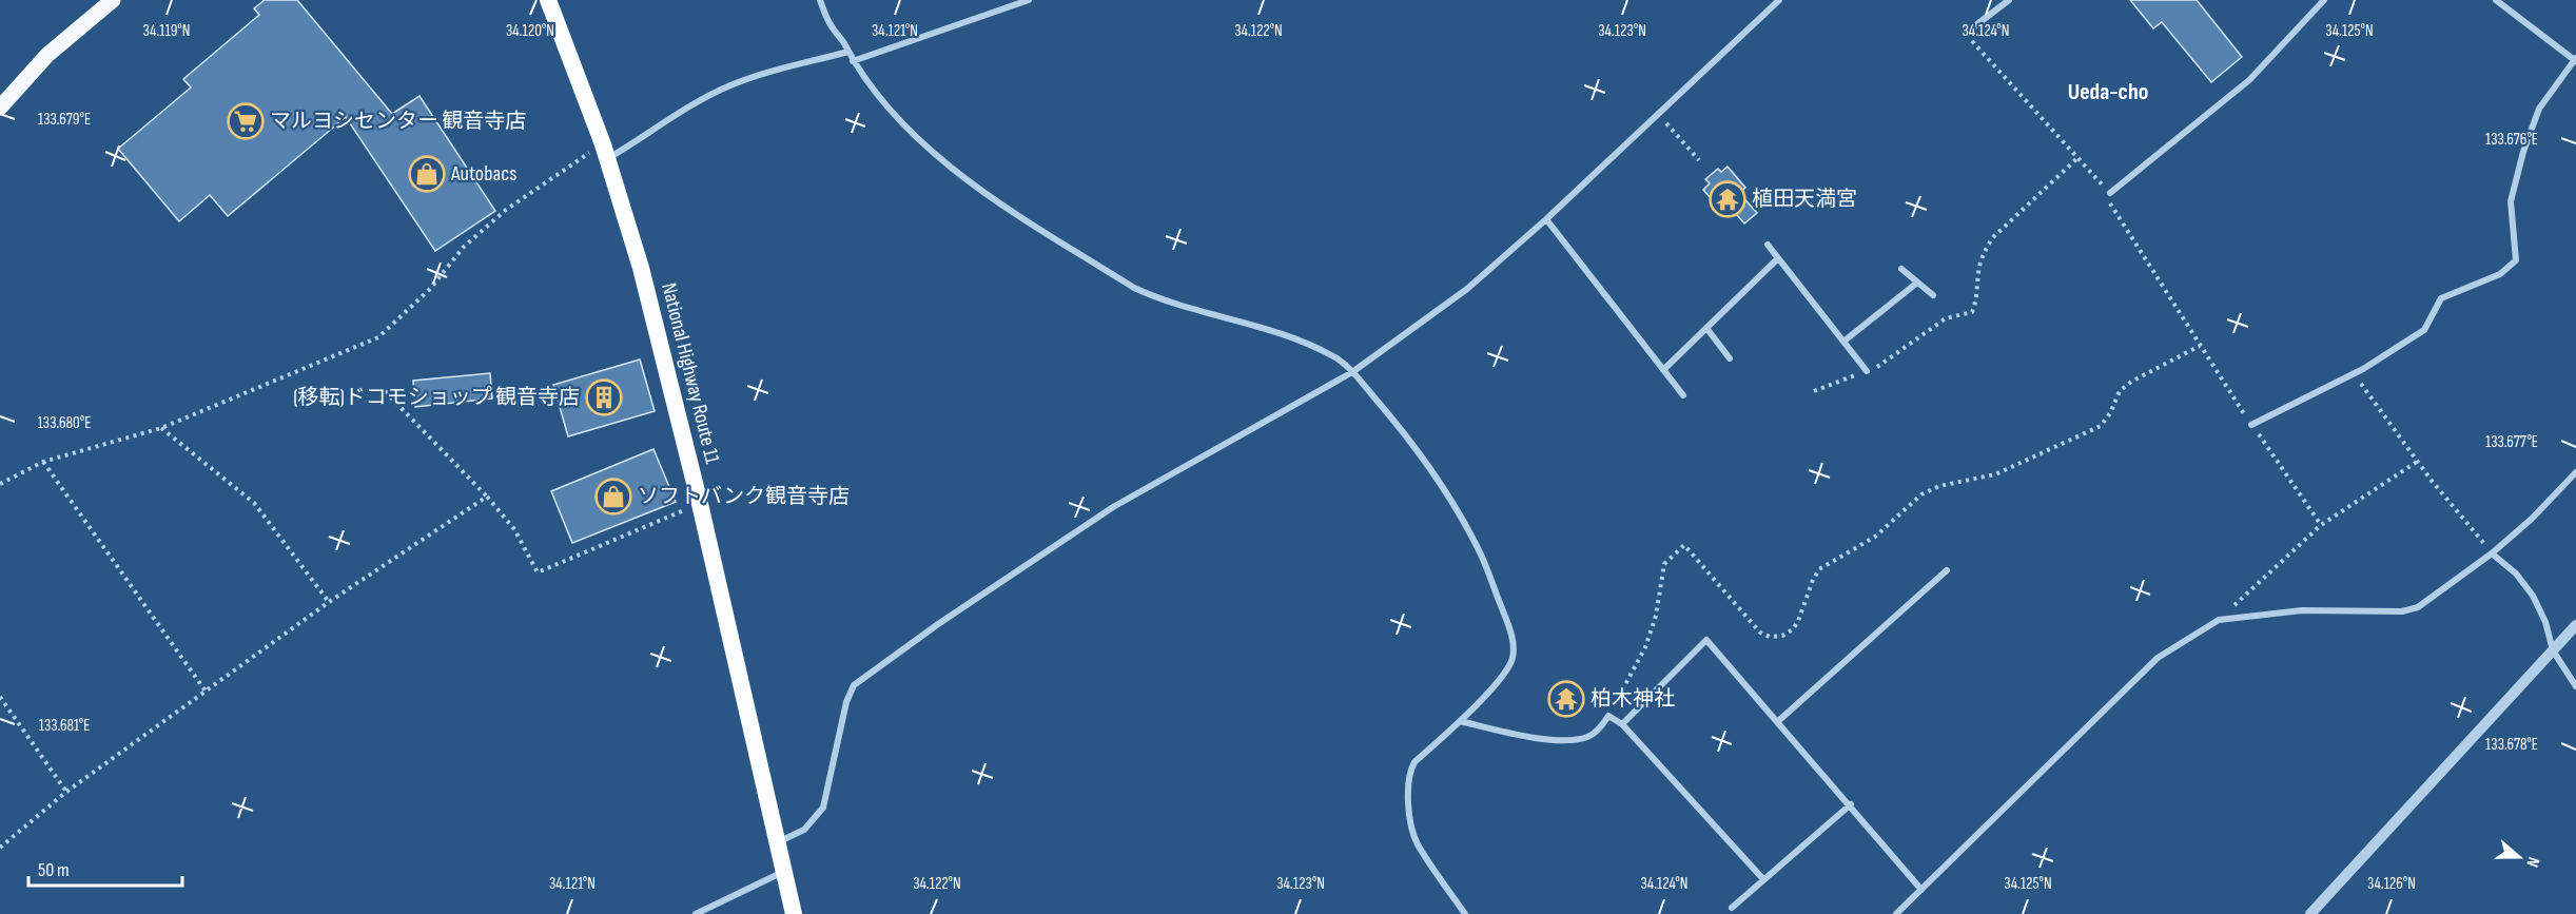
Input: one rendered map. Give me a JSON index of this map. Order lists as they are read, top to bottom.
{
  "streets": {
    "highway": ["National Highway Route 11"]
  },
  "districts": ["Ueda-cho"],
  "places": {
    "supermarket": ["マルヨシセンター 観音寺店"],
    "shop": ["Autobacs", "ソフトバンク観音寺店"],
    "temple": ["植田天満宮", "柏木神社"],
    "building": ["(移転)ドコモショップ 観音寺店"]
  },
  "scale_bar": "50 m",
  "north": "right",
  "coordinates": [
    "34.119°N",
    "34.120°N",
    "34.121°N",
    "34.122°N",
    "34.123°N",
    "34.124°N",
    "34.125°N",
    "133.679°E",
    "133.676°E",
    "133.680°E",
    "133.677°E",
    "133.681°E",
    "133.678°E",
    "34.126°N"
  ]
}
